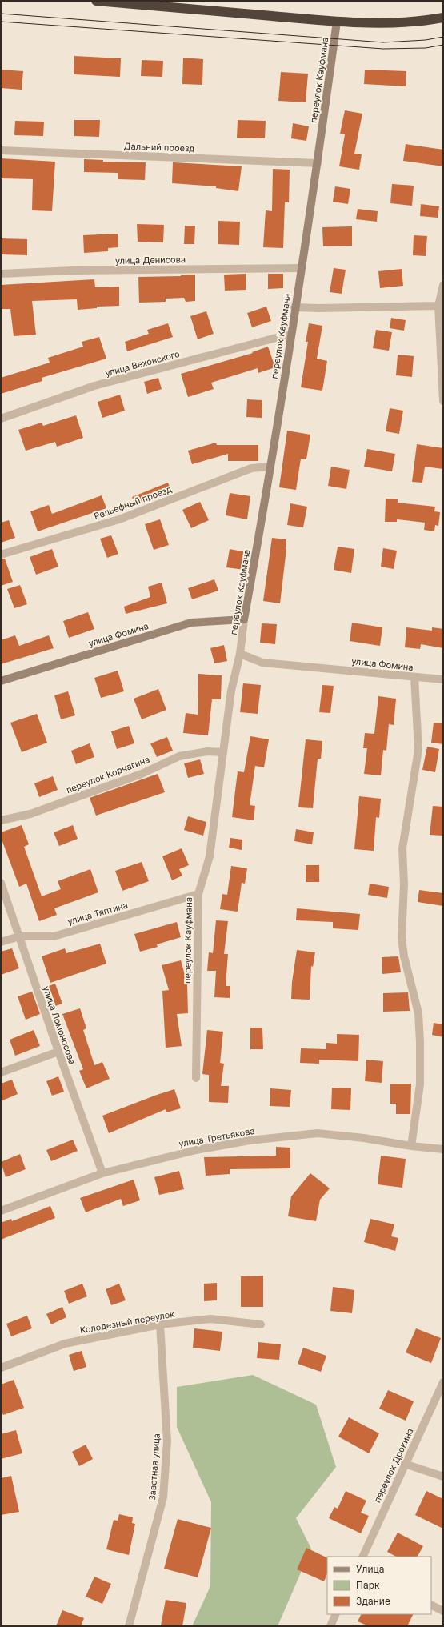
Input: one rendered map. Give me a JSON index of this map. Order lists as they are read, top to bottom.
{
  "streets": {
    "street": [
      "переулок Кауфмана",
      "Дальний проезд",
      "улица Денисова",
      "улица Веховского",
      "Рельефный проезд",
      "улица Фомина",
      "переулок Корчагина",
      "улица Тяптина",
      "улица Ломоносова",
      "улица Третьякова",
      "Колодезный переулок",
      "переулок Дрокина",
      "Заветная улица"
    ]
  },
  "crossings": [
    ["переулок Кауфмана", "Дальний проезд"],
    ["переулок Кауфмана", "улица Денисова"],
    ["переулок Кауфмана", "улица Веховского"],
    ["переулок Кауфмана", "Рельефный проезд"],
    ["переулок Кауфмана", "улица Фомина"],
    ["переулок Кауфмана", "переулок Корчагина"],
    ["переулок Кауфмана", "улица Тяптина"],
    ["улица Тяптина", "улица Ломоносова"],
    ["улица Ломоносова", "улица Третьякова"],
    ["Колодезный переулок", "Заветная улица"]
  ],
  "legend": ["Улица", "Парк", "Здание"]
}
